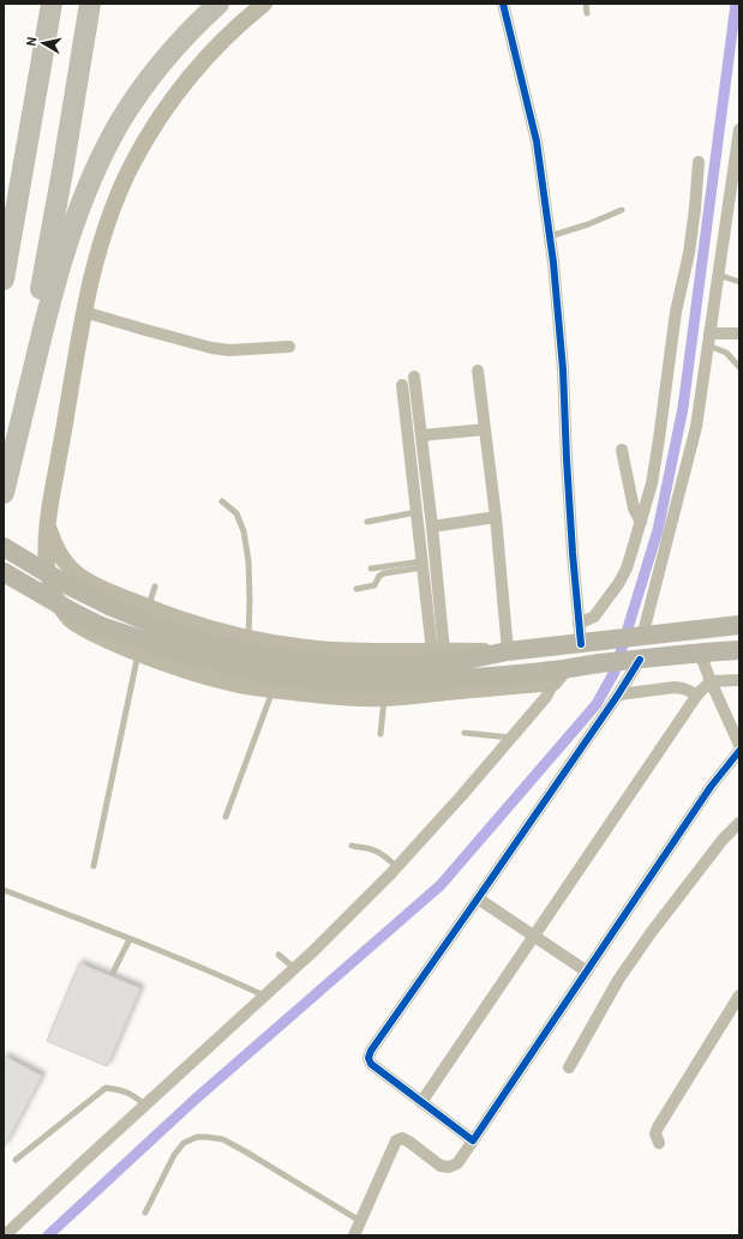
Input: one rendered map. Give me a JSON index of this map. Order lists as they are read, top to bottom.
{
  "north": "left"
}
